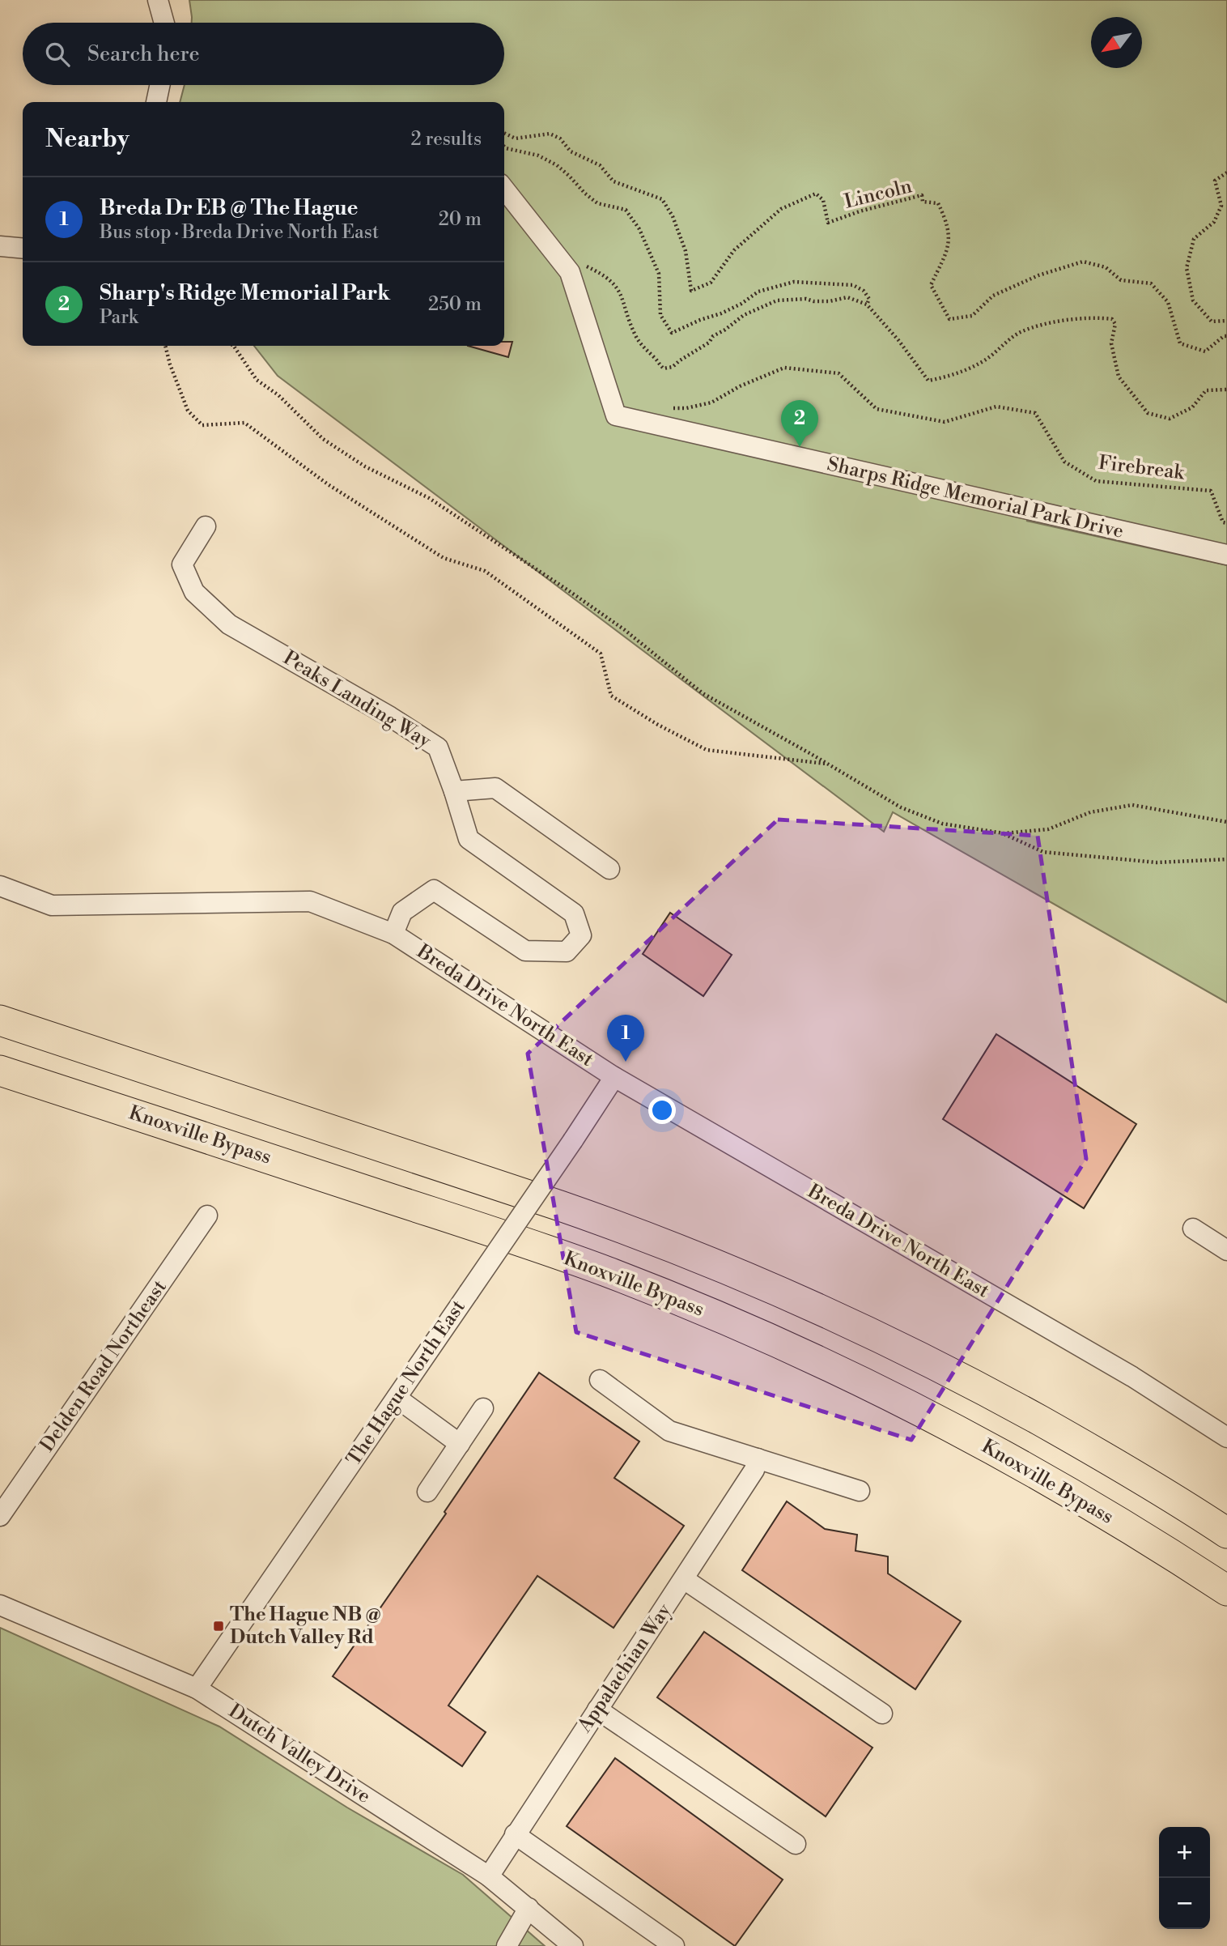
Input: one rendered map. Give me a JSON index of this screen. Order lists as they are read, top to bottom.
{
  "streets": {
    "highway": ["Knoxville Bypass"],
    "street": [
      "Sharps Ridge Memorial Park Drive",
      "Peaks Landing Way",
      "Breda Drive North East",
      "Delden Road Northeast",
      "The Hague North East",
      "Appalachian Way",
      "Dutch Valley Drive"
    ],
    "path": ["Lincoln", "Firebreak"]
  },
  "crossings": [
    ["Firebreak", "Sharps Ridge Memorial Park Drive"],
    ["Peaks Landing Way", "Breda Drive North East"],
    ["Breda Drive North East", "The Hague North East"],
    ["The Hague North East", "Dutch Valley Drive"],
    ["Appalachian Way", "Dutch Valley Drive"]
  ],
  "places": {
    "transit": ["The Hague NB @ Dutch Valley Rd"]
  },
  "north": "bottom left",
  "page": {
    "search": "Search here",
    "heading": ["Nearby", "2 results"],
    "list": [
      {
        "mark": "1",
        "name": "Breda Dr EB @ The Hague",
        "note": "Bus stop · Breda Drive North East",
        "value": "20 m"
      },
      {
        "mark": "2",
        "name": "Sharp's Ridge Memorial Park",
        "note": "Park",
        "value": "250 m"
      }
    ],
    "pins": ["2", "1"],
    "map_buttons": ["+", "−"]
  }
}
